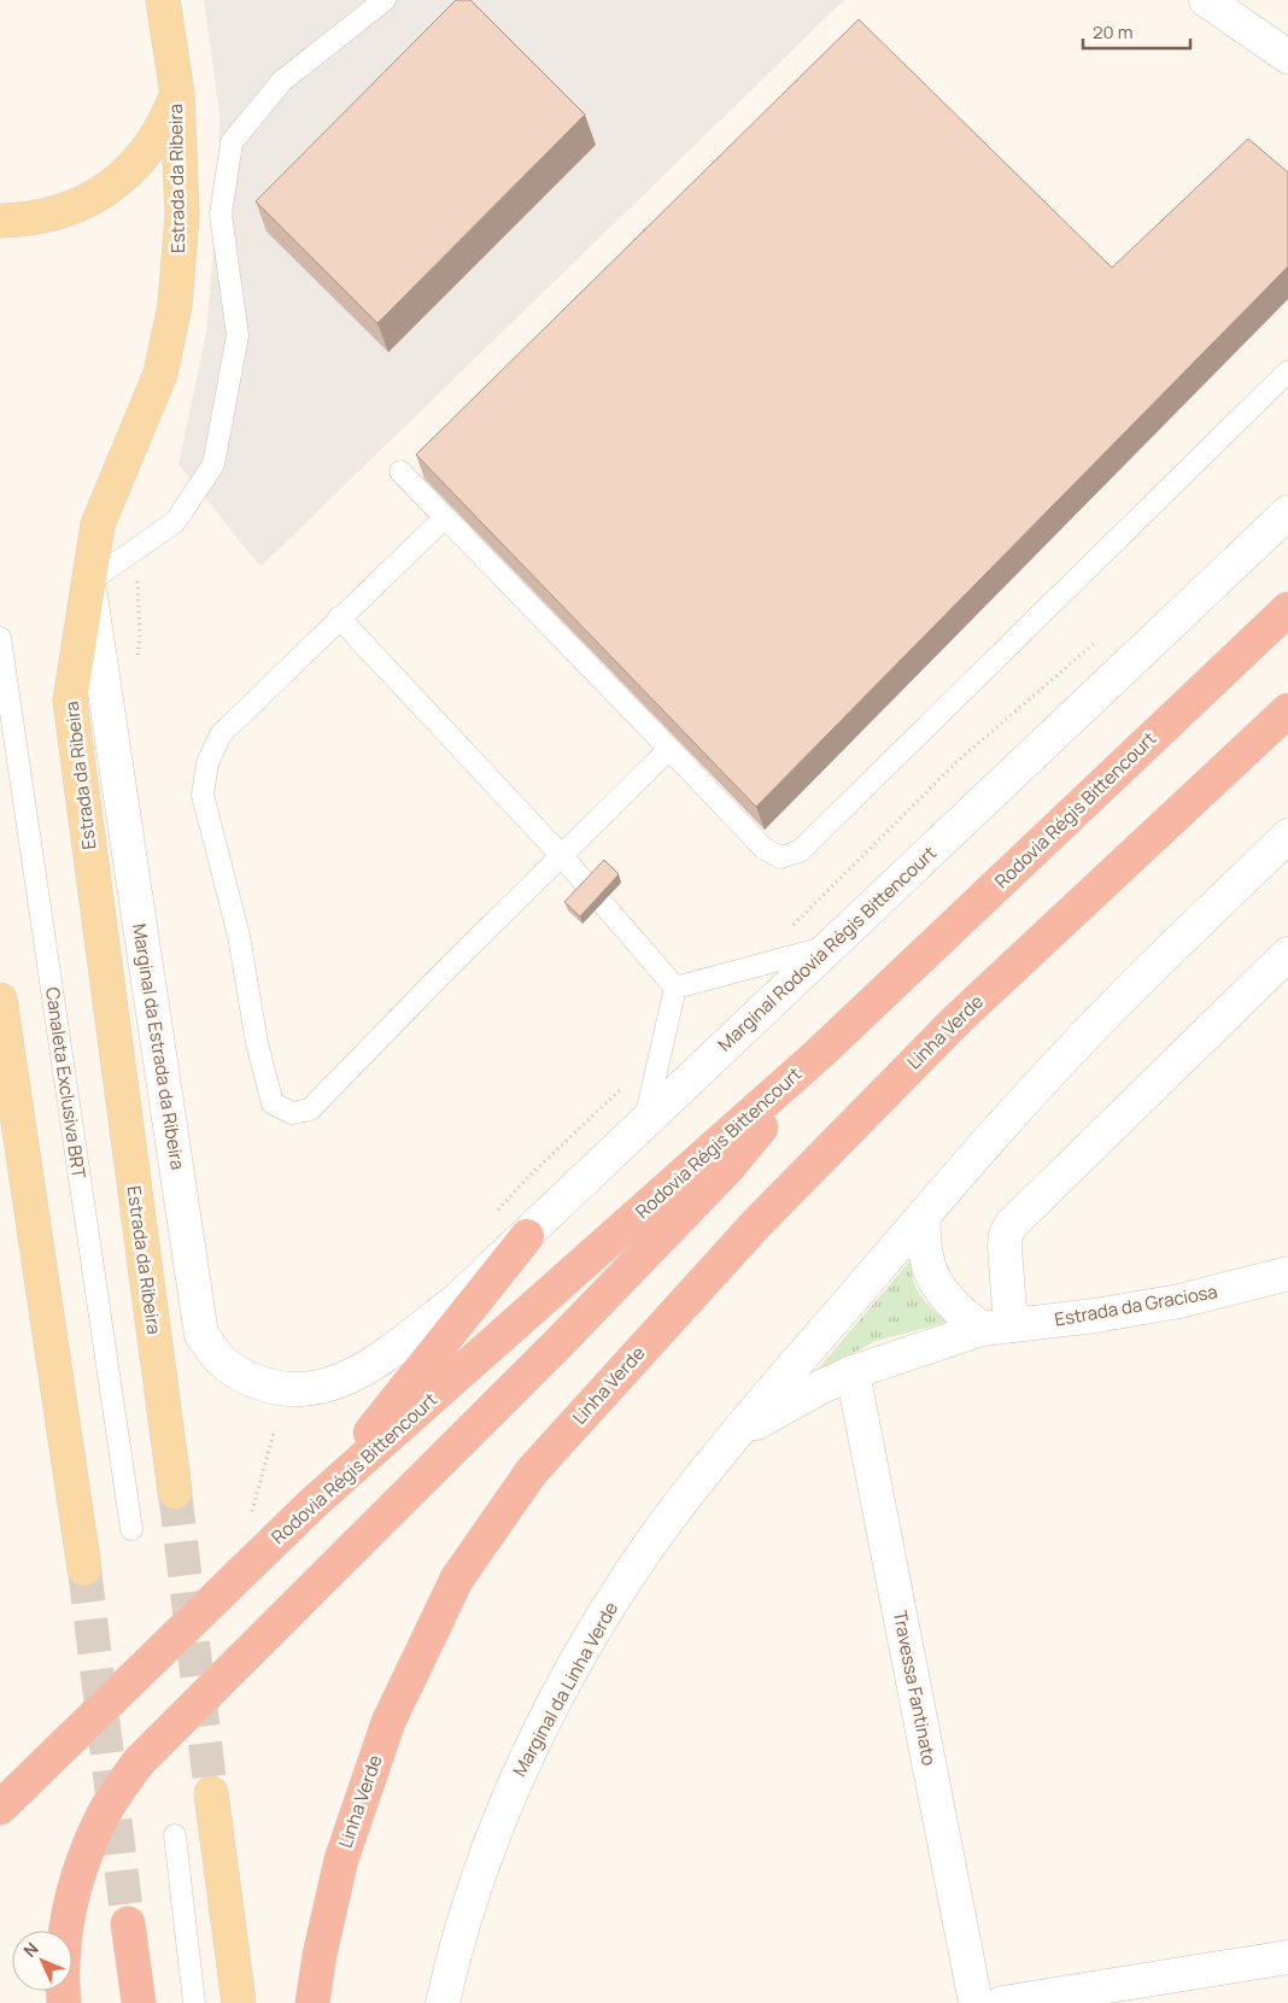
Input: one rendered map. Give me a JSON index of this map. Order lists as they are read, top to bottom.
{
  "streets": {
    "highway": ["Rodovia Régis Bittencourt", "Linha Verde"],
    "main road": [
      "Estrada da Ribeira",
      "Marginal Rodovia Régis Bittencourt",
      "Marginal da Estrada da Ribeira",
      "Estrada da Graciosa",
      "Travessa Fantinato",
      "Marginal da Linha Verde"
    ],
    "lane": ["Canaleta Exclusiva BRT"]
  },
  "crossings": [
    ["Estrada da Ribeira", "Marginal da Estrada da Ribeira"],
    ["Marginal Rodovia Régis Bittencourt", "Marginal da Estrada da Ribeira"],
    ["Estrada da Graciosa", "Travessa Fantinato"],
    ["Estrada da Graciosa", "Marginal da Linha Verde"]
  ],
  "scale_bar": "20 m",
  "north": "top left"
}
